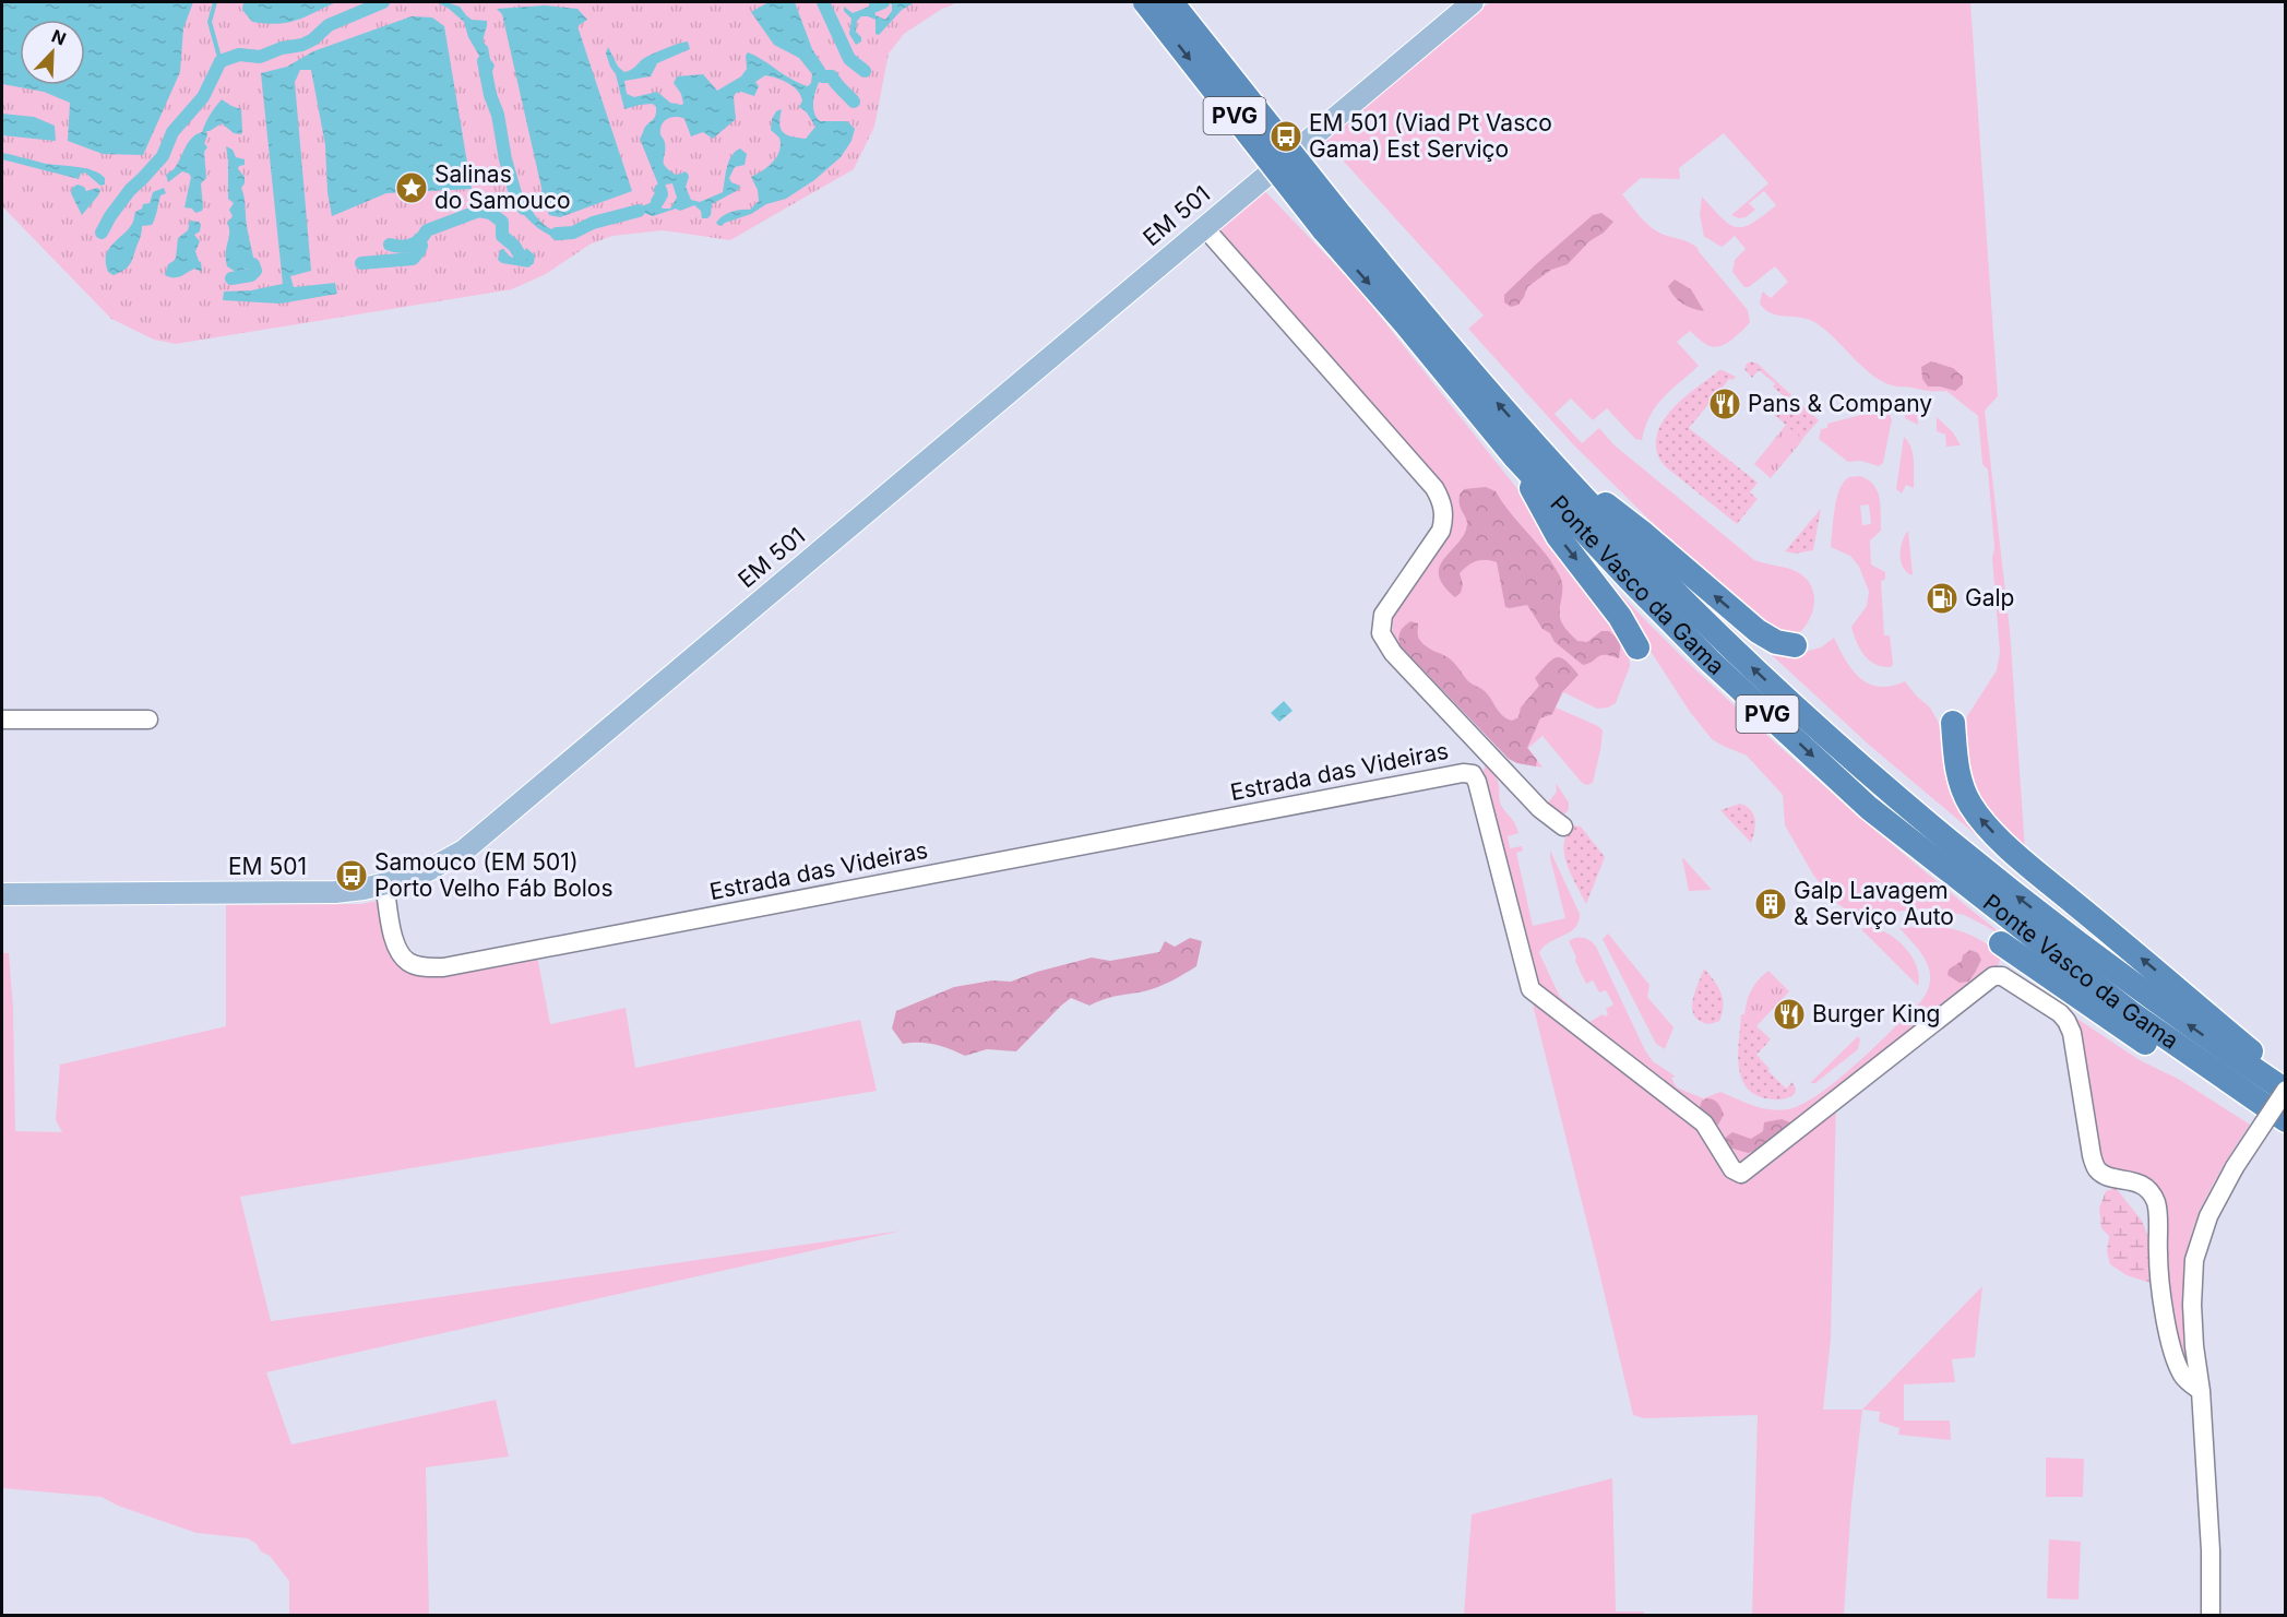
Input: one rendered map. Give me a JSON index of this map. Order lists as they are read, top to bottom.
{
  "streets": {
    "highway": ["PVG", "Ponte Vasco da Gama"],
    "main road": ["EM 501"],
    "street": ["Estrada das Videiras"]
  },
  "crossings": [
    ["EM 501", "Estrada das Videiras"]
  ],
  "places": {
    "bus stop": ["EM 501 (Viad Pt Vasco Gama) Est Serviço", "Samouco (EM 501) Porto Velho Fáb Bolos"],
    "place": ["Salinas do Samouco"],
    "restaurant": ["Pans & Company", "Burger King"],
    "fuel station": ["Galp"],
    "building": ["Galp Lavagem & Serviço Auto"]
  },
  "north": "top right"
}
